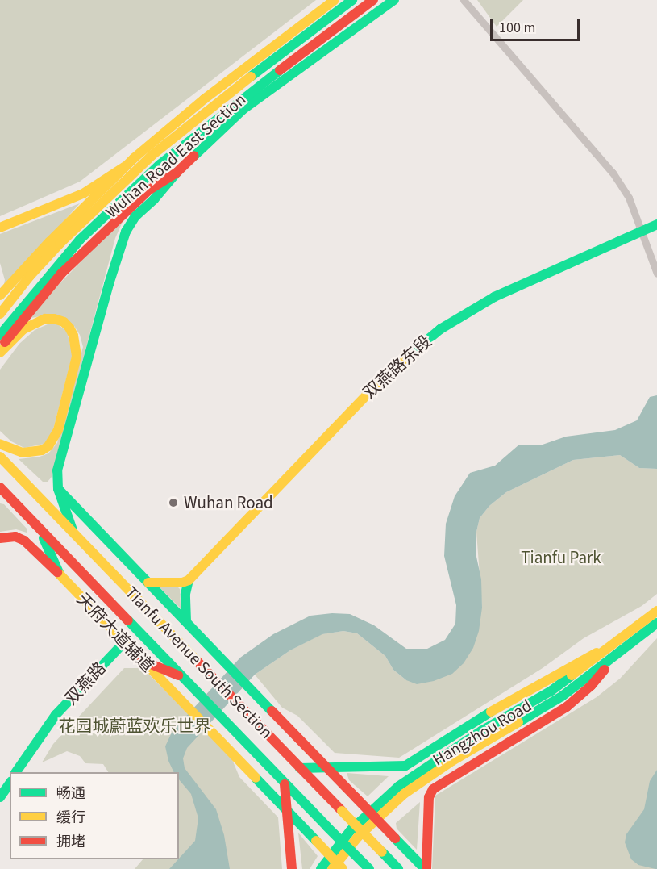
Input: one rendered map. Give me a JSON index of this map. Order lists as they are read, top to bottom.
{
  "streets": {
    "main road": [
      "Wuhan Road East Section",
      "双燕路东段",
      "天府大道辅道",
      "Tianfu Avenue South Section",
      "双燕路",
      "Hangzhou Road"
    ]
  },
  "crossings": [
    ["天府大道辅道", "双燕路"]
  ],
  "parks": ["Tianfu Park", "花园城蔚蓝欢乐世界"],
  "places": ["Wuhan Road"],
  "legend": ["畅通", "缓行", "拥堵"],
  "scale_bar": "100 m"
}
